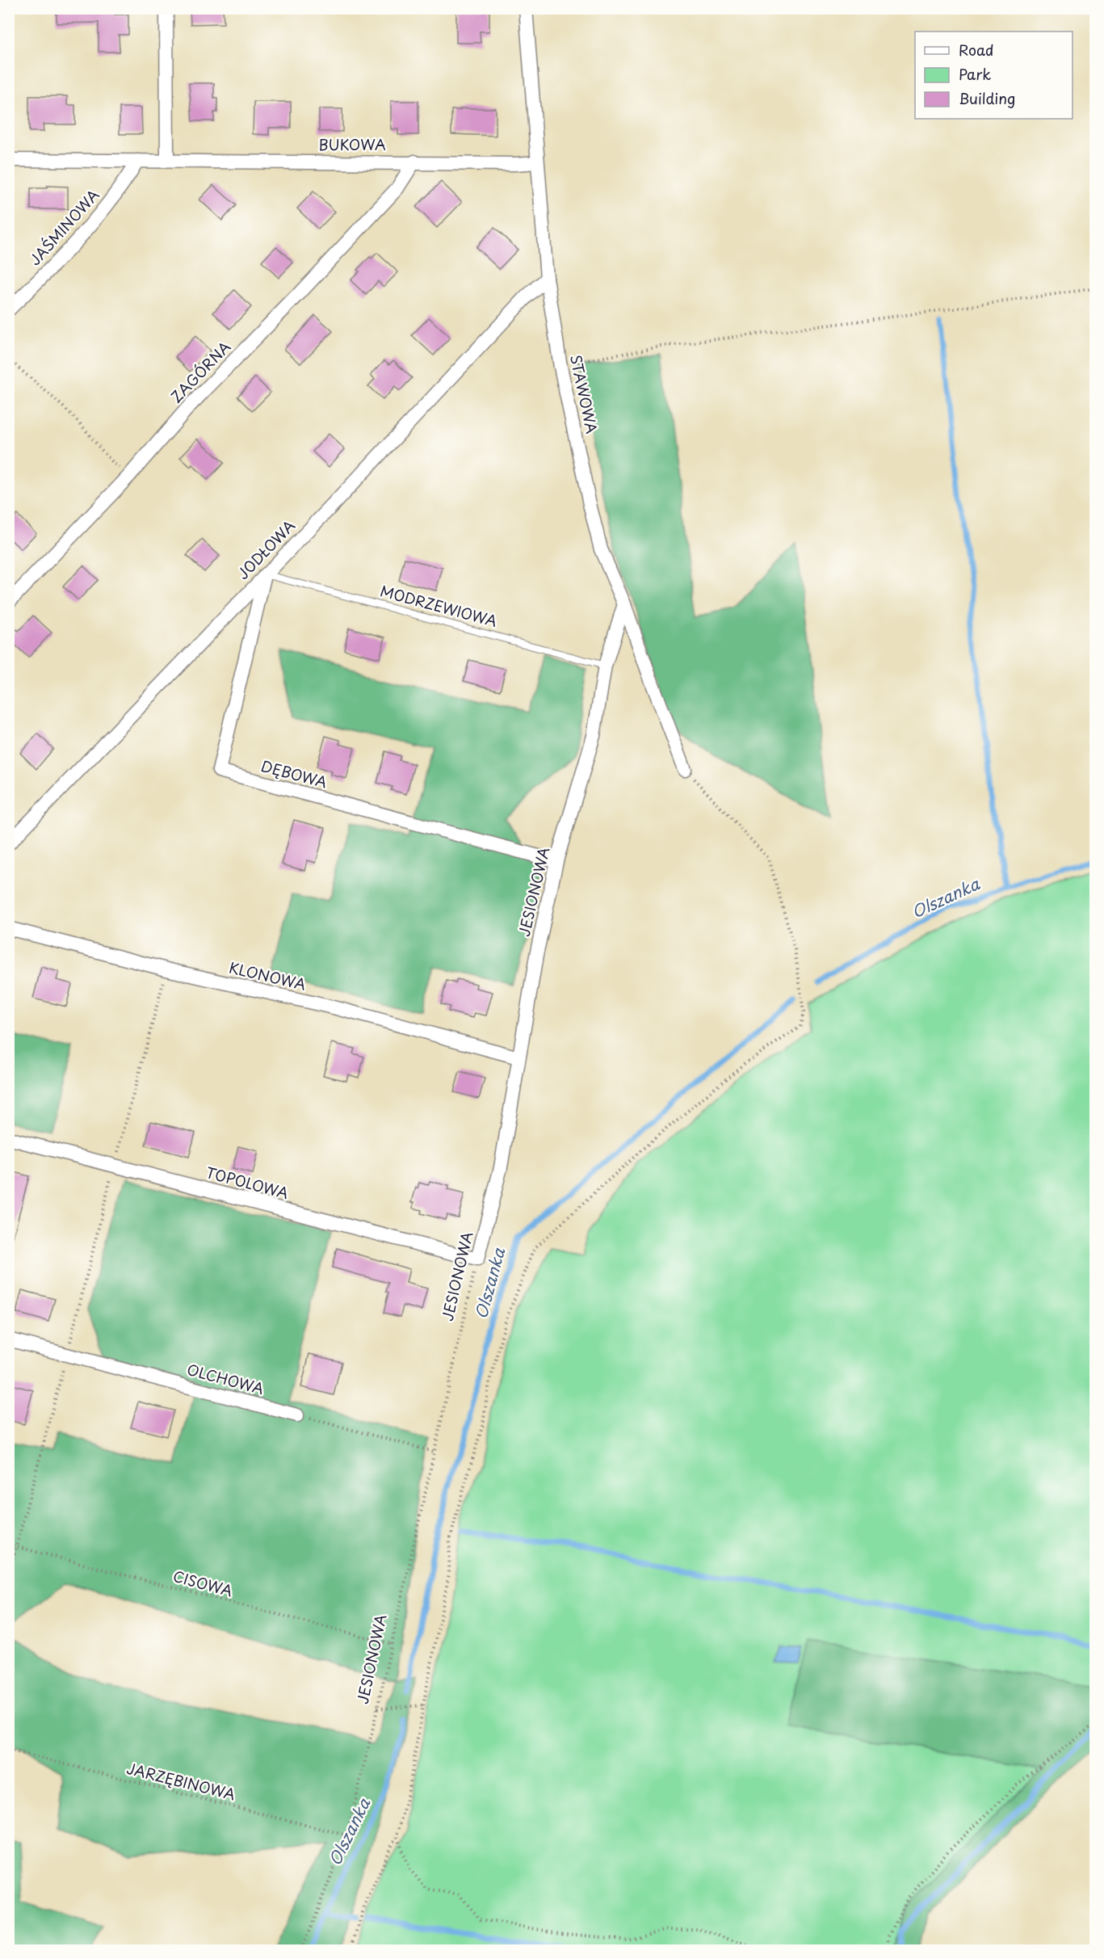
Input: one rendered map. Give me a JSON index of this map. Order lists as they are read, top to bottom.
{
  "streets": {
    "street": [
      "BUKOWA",
      "JAŚMINOWA",
      "ZAGÓRNA",
      "STAWOWA",
      "JODŁOWA",
      "DĘBOWA",
      "JESIONOWA",
      "KLONOWA",
      "TOPOLOWA",
      "OLCHOWA"
    ],
    "lane": ["MODRZEWIOWA"],
    "path": ["CISOWA", "JARZĘBINOWA"]
  },
  "crossings": [
    ["BUKOWA", "JAŚMINOWA"],
    ["BUKOWA", "ZAGÓRNA"],
    ["BUKOWA", "STAWOWA"],
    ["STAWOWA", "JODŁOWA"],
    ["STAWOWA", "JESIONOWA"],
    ["JODŁOWA", "MODRZEWIOWA"],
    ["JODŁOWA", "DĘBOWA"],
    ["MODRZEWIOWA", "DĘBOWA"],
    ["MODRZEWIOWA", "JESIONOWA"],
    ["DĘBOWA", "JESIONOWA"],
    ["JESIONOWA", "KLONOWA"],
    ["JESIONOWA", "TOPOLOWA"],
    ["JESIONOWA", "CISOWA"],
    ["JESIONOWA", "JARZĘBINOWA"]
  ],
  "water": ["Olszanka"],
  "legend": ["Road", "Park", "Building"]
}
